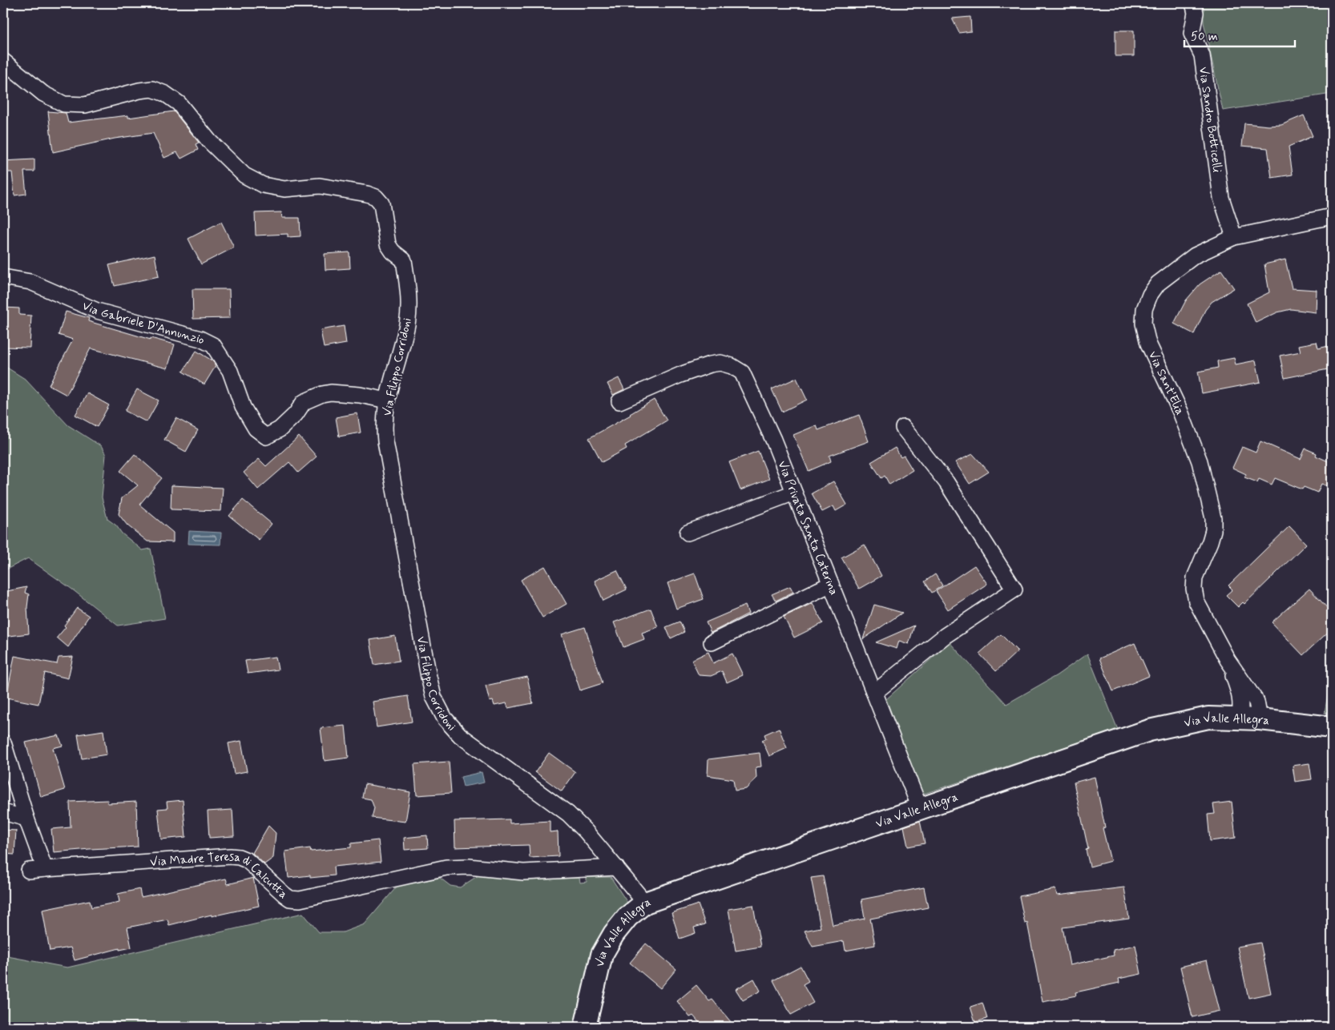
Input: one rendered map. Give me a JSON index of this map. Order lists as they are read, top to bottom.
{
  "streets": {
    "main road": ["Via Valle Allegra"],
    "street": [
      "Via Sandro Botticelli",
      "Via Gabriele D'Annunzio",
      "Via Filippo Corridoni",
      "Via Sant'Elia",
      "Via Privata Santa Caterina",
      "Via Madre Teresa di Calcutta"
    ]
  },
  "crossings": [
    ["Via Sandro Botticelli", "Via Sant'Elia"],
    ["Via Gabriele D'Annunzio", "Via Filippo Corridoni"],
    ["Via Filippo Corridoni", "Via Valle Allegra"],
    ["Via Filippo Corridoni", "Via Madre Teresa di Calcutta"],
    ["Via Privata Santa Caterina", "Via Valle Allegra"]
  ],
  "scale_bar": "50 m"
}
